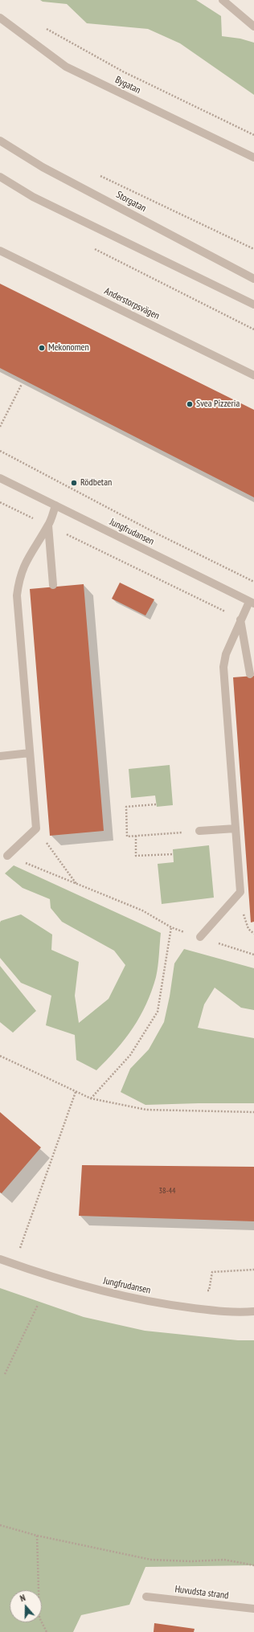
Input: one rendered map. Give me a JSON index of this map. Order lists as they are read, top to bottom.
{
  "streets": {
    "street": [
      "Bygatan",
      "Storgatan",
      "Anderstorpsvägen",
      "Jungfrudansen",
      "Huvudsta strand"
    ]
  },
  "places": ["Mekonomen", "Svea Pizzeria", "Rödbetan"],
  "house_numbers": ["38-44"],
  "north": "top"
}
